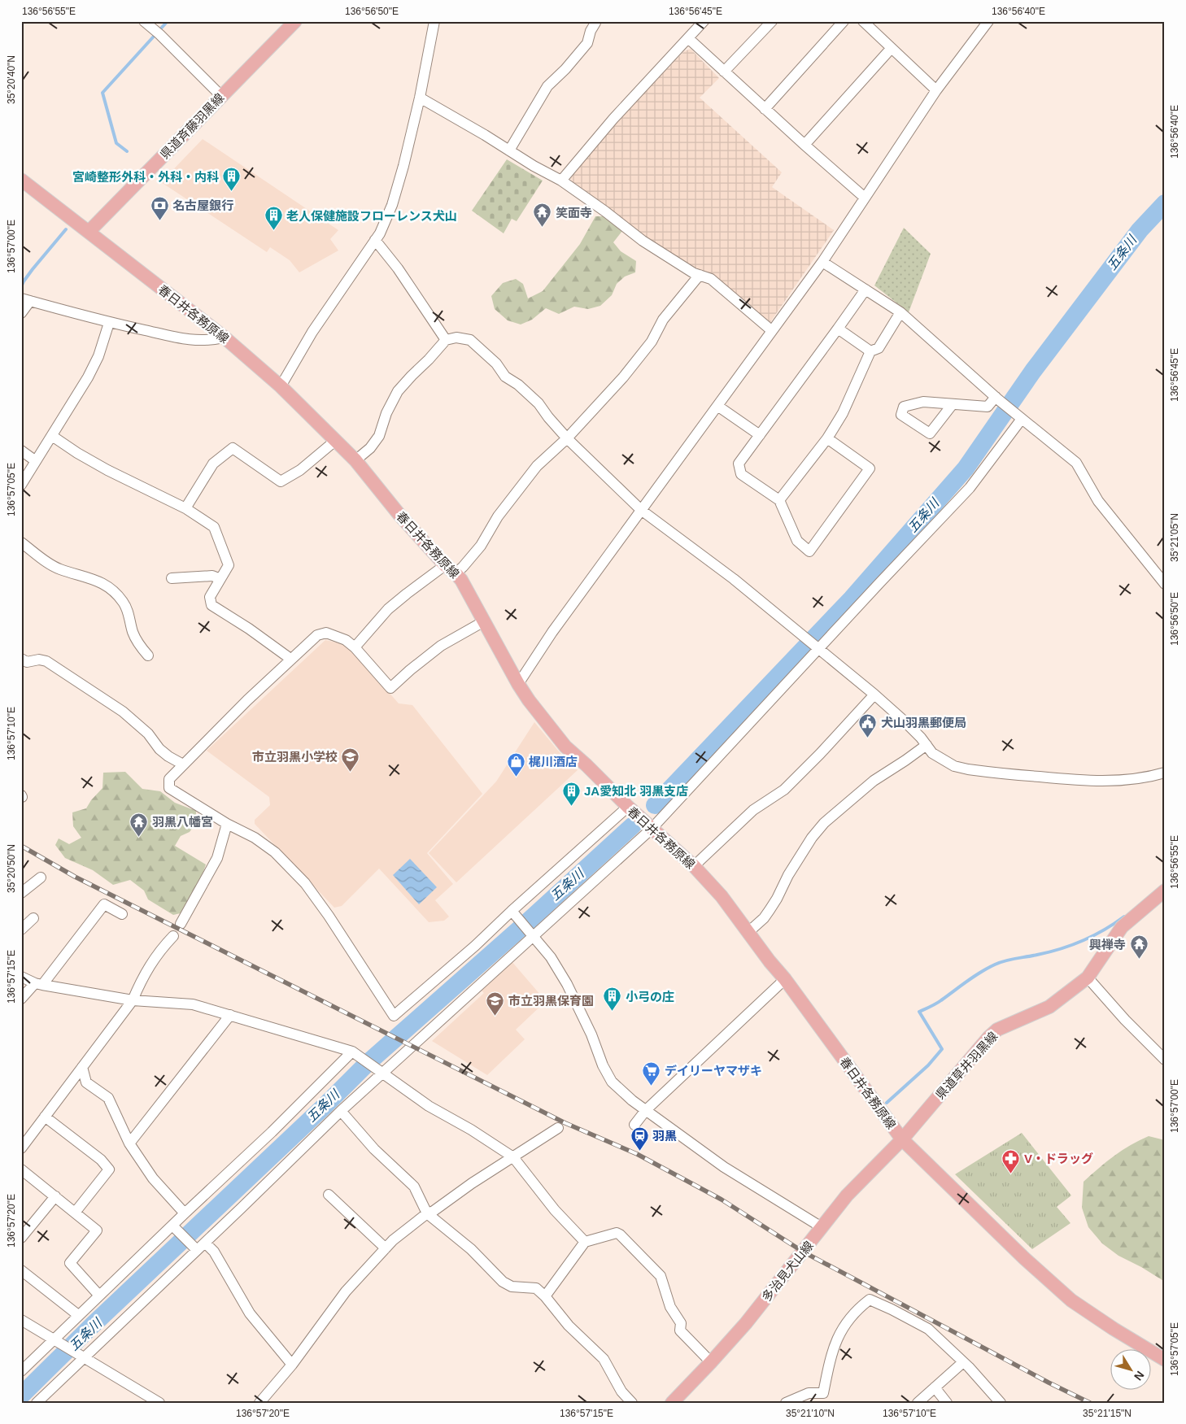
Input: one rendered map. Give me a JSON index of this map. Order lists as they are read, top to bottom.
{
  "streets": {
    "main road": [
      "県道斉藤羽黒線",
      "春日井各務原線",
      "県道草井羽黒線",
      "多治見犬山線"
    ]
  },
  "crossings": [
    ["県道斉藤羽黒線", "春日井各務原線"],
    ["春日井各務原線", "県道草井羽黒線"],
    ["春日井各務原線", "多治見犬山線"],
    ["県道草井羽黒線", "多治見犬山線"]
  ],
  "water": ["五条川"],
  "places": {
    "building": [
      "宮崎整形外科・外科・内科",
      "老人保健施設フローレンス犬山",
      "JA愛知北 羽黒支店",
      "小弓の庄"
    ],
    "bank": ["名古屋銀行"],
    "temple": ["笑面寺", "羽黒八幡宮", "興禅寺"],
    "public building": ["犬山羽黒郵便局"],
    "school or university": ["市立羽黒小学校", "市立羽黒保育園"],
    "shop": ["梶川酒店"],
    "supermarket": ["デイリーヤマザキ"],
    "station": ["羽黒"],
    "pharmacy": ["V・ドラッグ"]
  },
  "north": "bottom right",
  "coordinates": [
    "136°56'55\"E",
    "136°56'50\"E",
    "136°56'45\"E",
    "136°56'40\"E",
    "35°20'40\"N",
    "136°57'00\"E",
    "136°57'05\"E",
    "35°21'05\"N",
    "136°57'10\"E",
    "35°20'50\"N",
    "136°57'15\"E",
    "136°57'20\"E",
    "35°21'10\"N",
    "35°21'15\"N"
  ]
}
